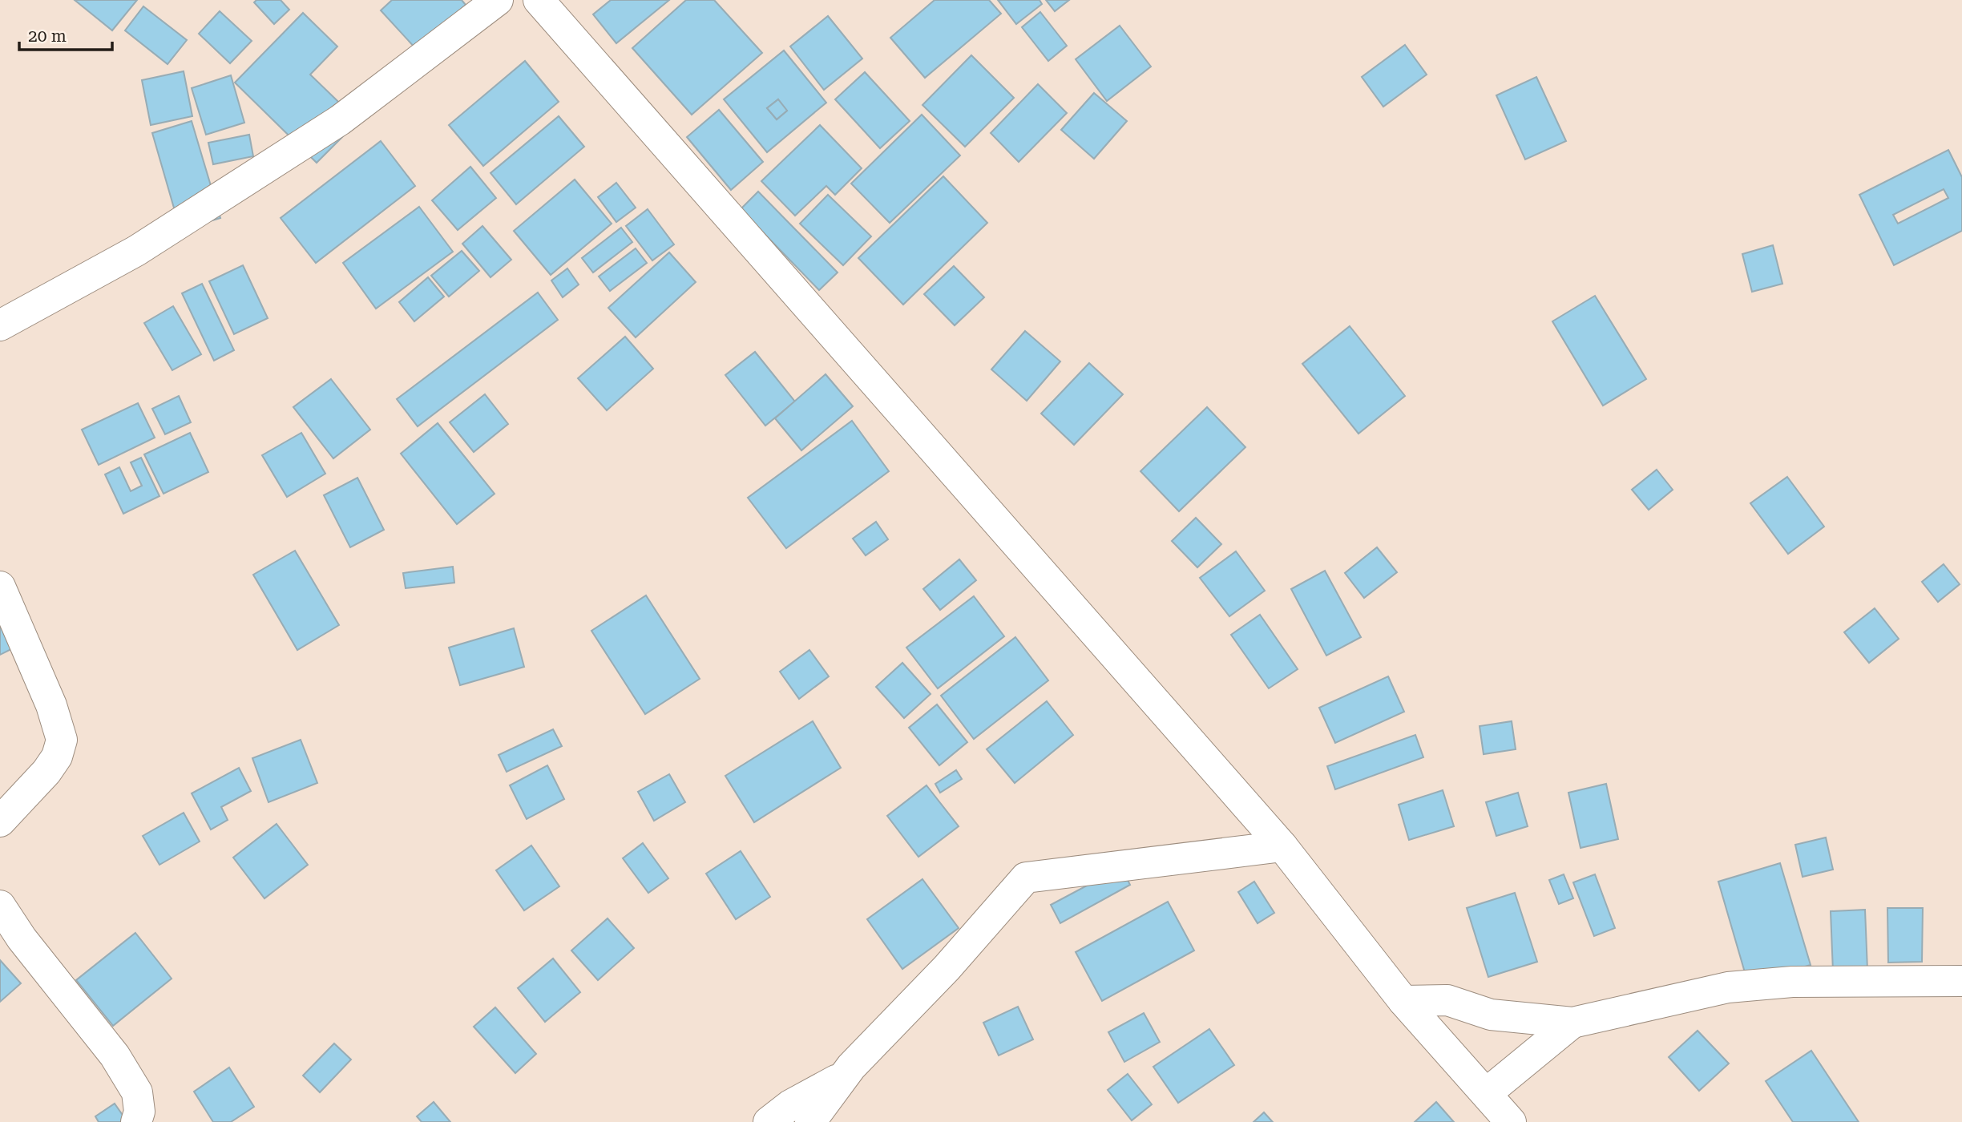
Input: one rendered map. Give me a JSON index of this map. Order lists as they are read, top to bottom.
{
  "scale_bar": "20 m"
}
